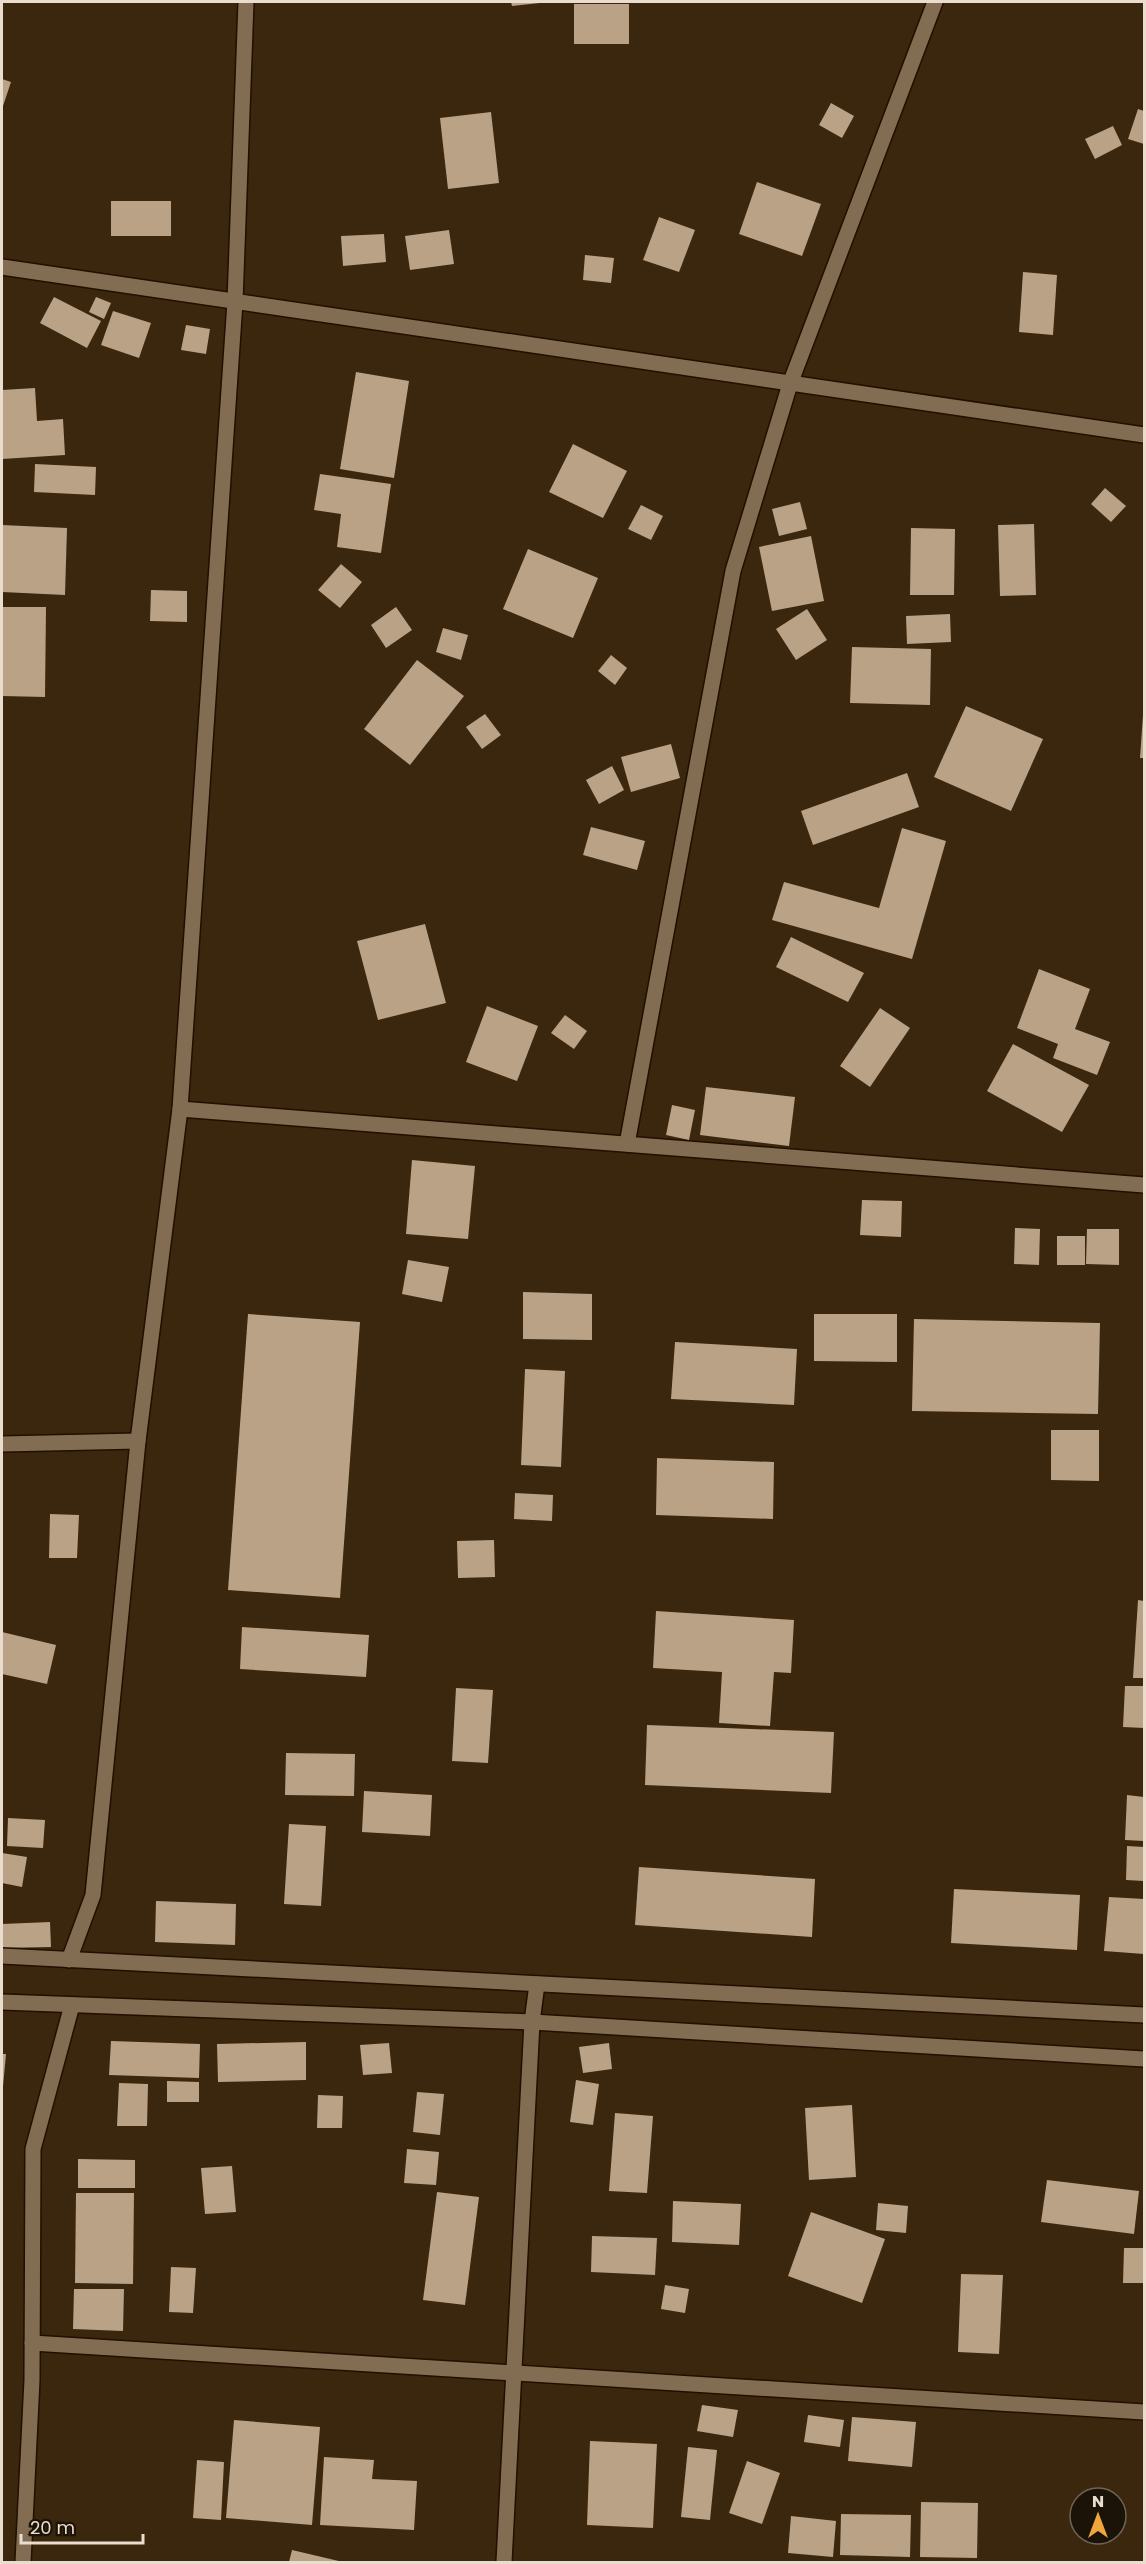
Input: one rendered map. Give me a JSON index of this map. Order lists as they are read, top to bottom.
{
  "scale_bar": "20 m",
  "north": "top"
}
